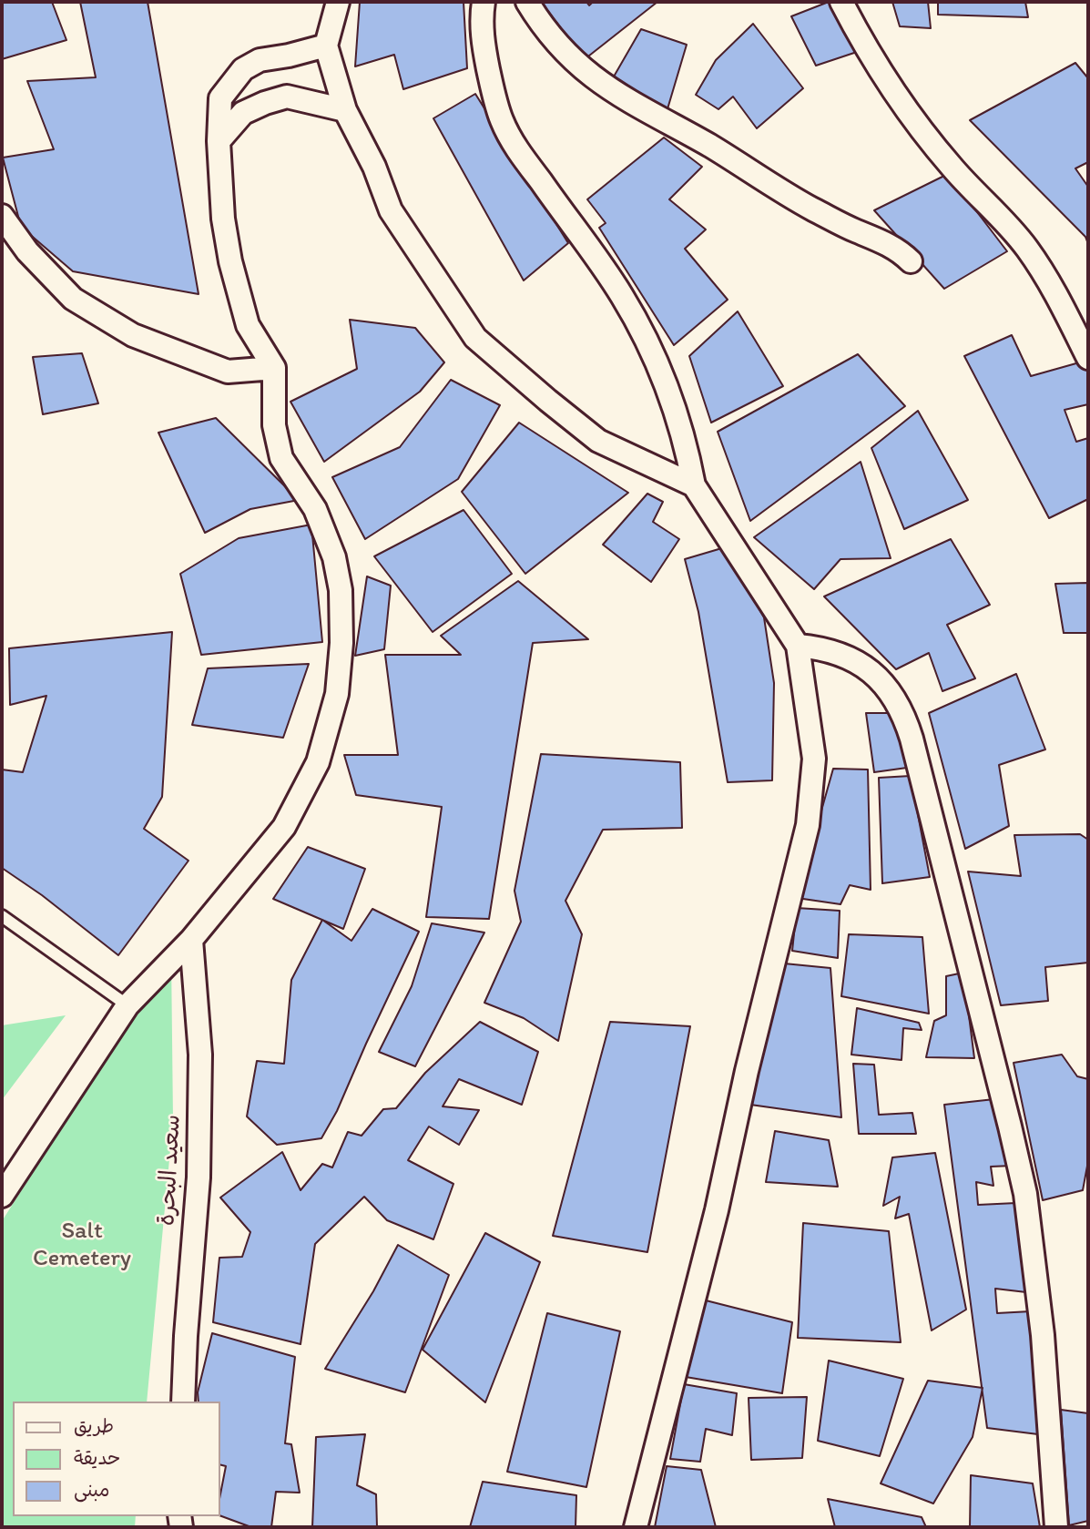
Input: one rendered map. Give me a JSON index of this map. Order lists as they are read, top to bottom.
{
  "streets": {
    "street": ["سعيد البحرة"]
  },
  "parks": ["Salt Cemetery"],
  "legend": ["طريق", "حديقة", "مبنى"]
}
